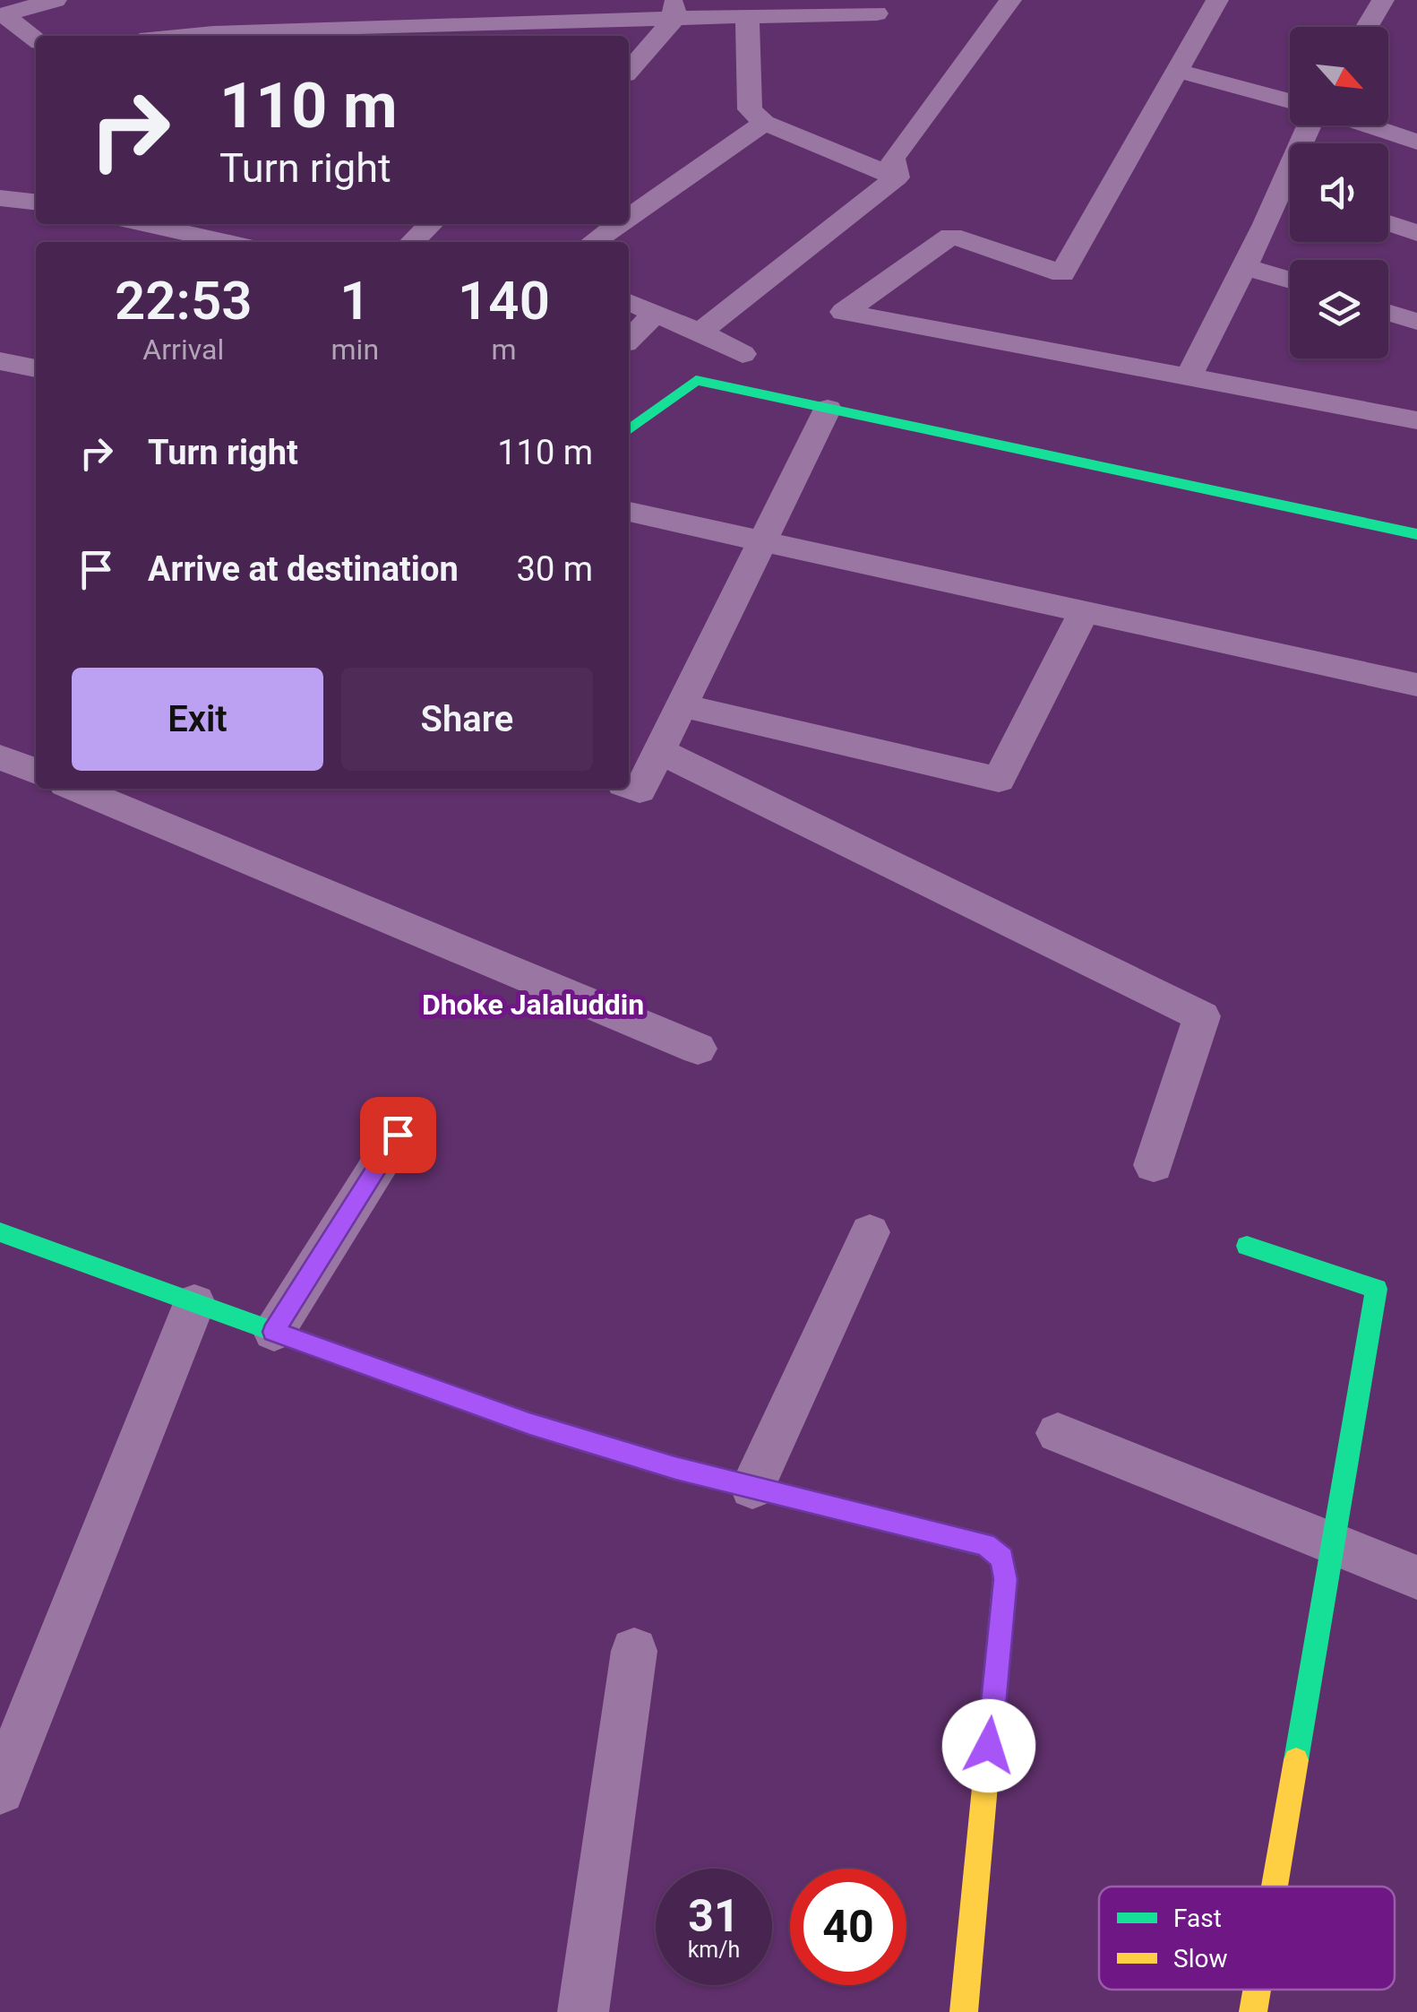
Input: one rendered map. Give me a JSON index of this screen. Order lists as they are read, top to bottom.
{
  "districts": ["Dhoke Jalaluddin"],
  "legend": ["Fast", "Slow"],
  "north": "bottom right",
  "page": {
    "turn": ["110 m", "Turn right"],
    "eta": [
      "22:53",
      "Arrival",
      "1",
      "min",
      "140",
      "m"
    ],
    "list": [
      {
        "name": "Turn right",
        "value": "110 m"
      },
      {
        "name": "Arrive at destination",
        "value": "30 m"
      }
    ],
    "buttons": ["Exit", "Share"],
    "speed": "31 km/h",
    "limit": "40"
  }
}
